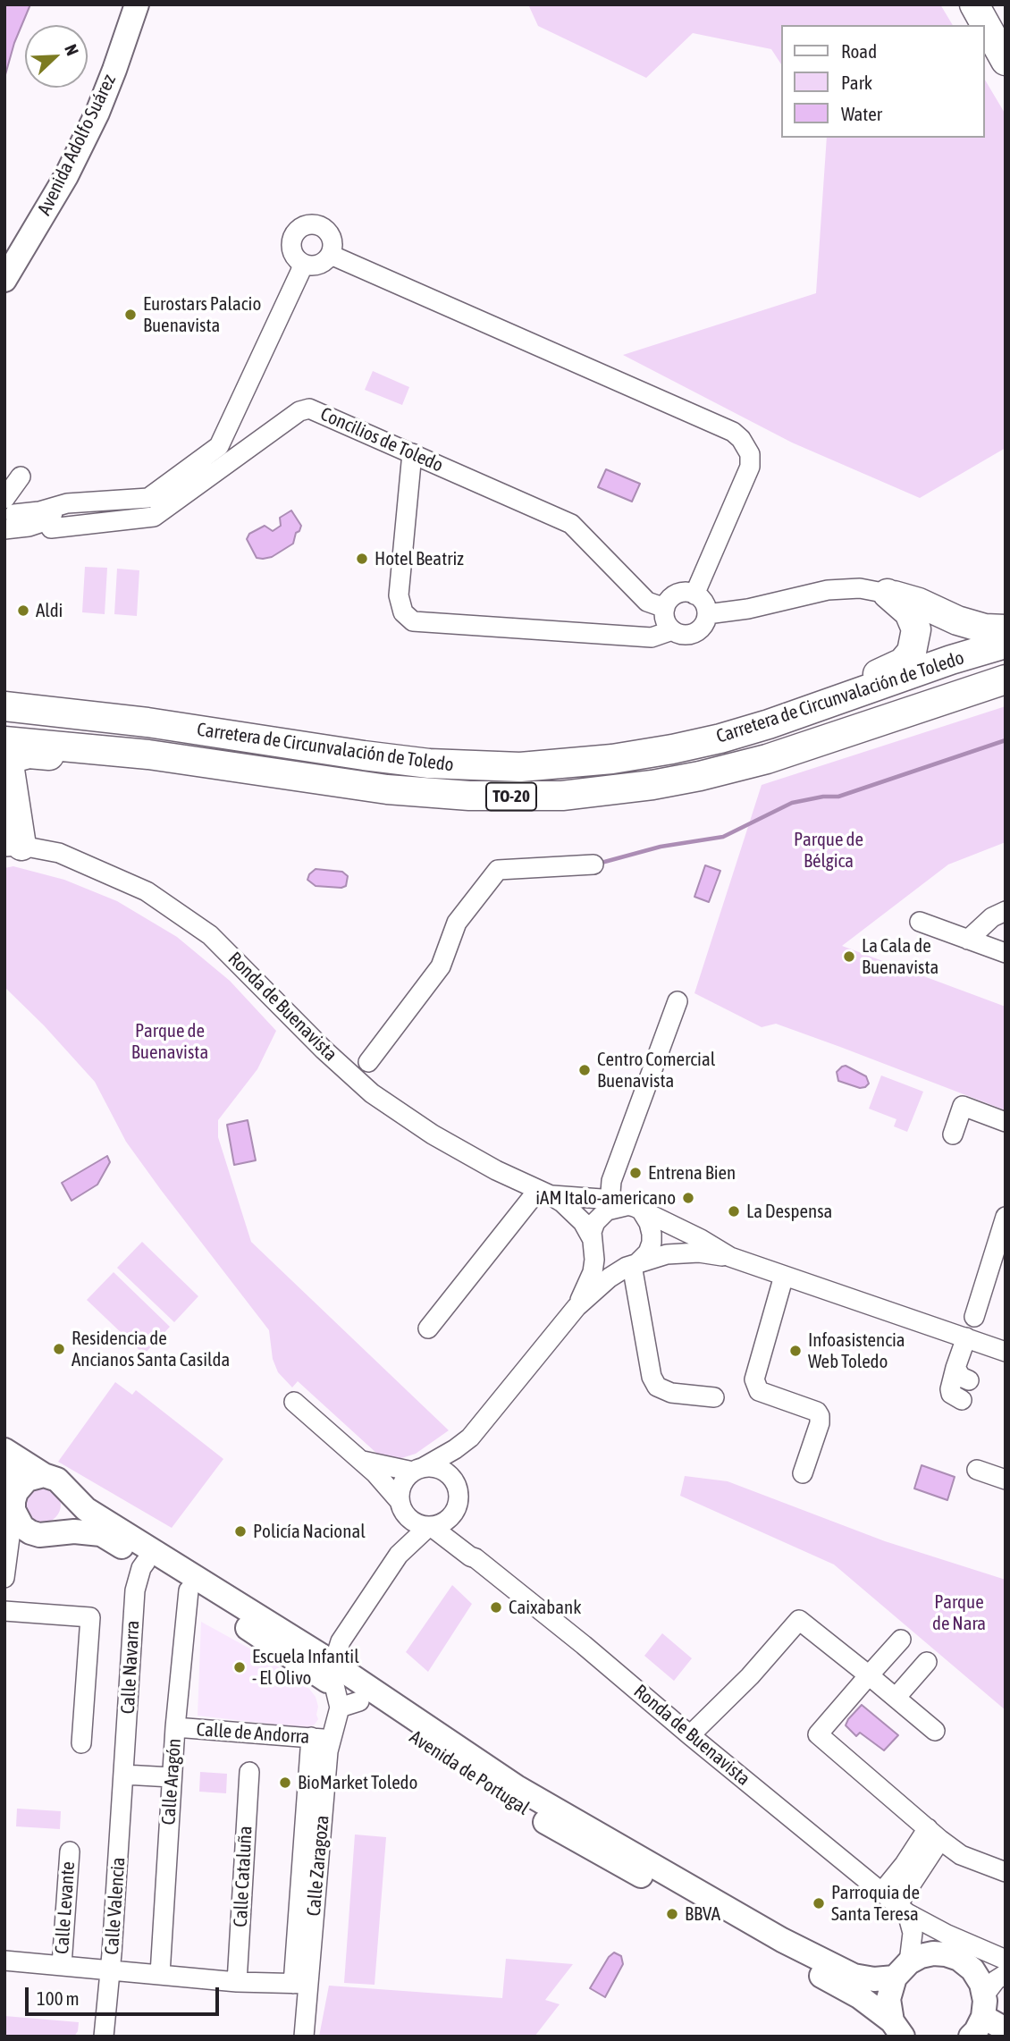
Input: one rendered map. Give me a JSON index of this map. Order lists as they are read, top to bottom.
{
  "streets": {
    "highway": ["Carretera de Circunvalación de Toledo", "TO-20"],
    "main road": ["Avenida Adolfo Suárez", "Avenida de Portugal"],
    "street": [
      "Concilios de Toledo",
      "Ronda de Buenavista",
      "Calle Navarra",
      "Calle de Andorra",
      "Calle Aragón",
      "Calle Zaragoza",
      "Calle Cataluña",
      "Calle Valencia",
      "Calle Levante"
    ]
  },
  "crossings": [
    ["Ronda de Buenavista", "Avenida de Portugal"],
    ["Calle Navarra", "Avenida de Portugal"],
    ["Calle Navarra", "Calle Valencia"],
    ["Calle de Andorra", "Calle Aragón"],
    ["Calle de Andorra", "Calle Zaragoza"],
    ["Avenida de Portugal", "Calle Aragón"],
    ["Avenida de Portugal", "Calle Zaragoza"]
  ],
  "parks": ["Parque de Bélgica", "Parque de Buenavista", "Parque de Nara"],
  "places": [
    "Eurostars Palacio Buenavista",
    "Hotel Beatriz",
    "Aldi",
    "La Cala de Buenavista",
    "Centro Comercial Buenavista",
    "Entrena Bien",
    "iAM Italo-americano",
    "La Despensa",
    "Residencia de Ancianos Santa Casilda",
    "Infoasistencia Web Toledo",
    "Policía Nacional",
    "Caixabank",
    "Escuela Infantil - El Olivo",
    "BioMarket Toledo",
    "Parroquia de Santa Teresa",
    "BBVA"
  ],
  "legend": ["Road", "Park", "Water"],
  "scale_bar": "100 m",
  "north": "top right"
}
